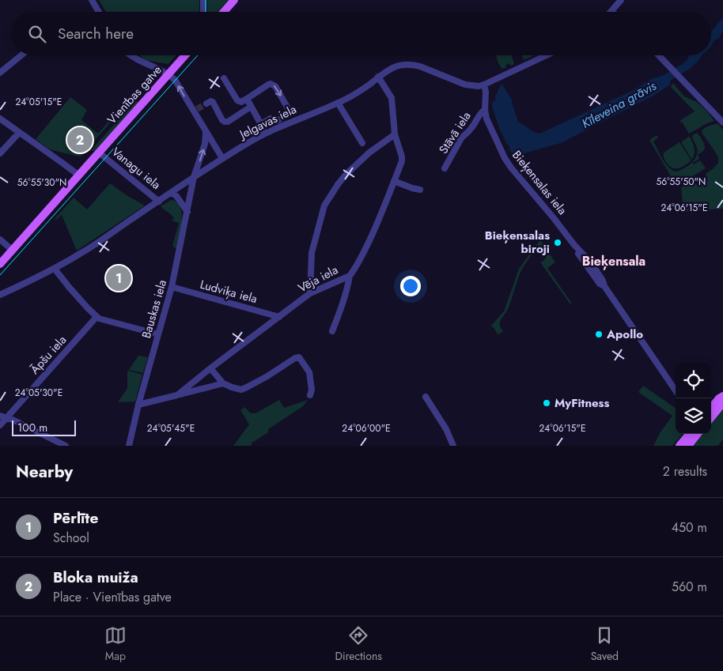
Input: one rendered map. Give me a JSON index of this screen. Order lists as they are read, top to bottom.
{
  "streets": {
    "main road": ["Vienības gatve"],
    "street": [
      "Jelgavas iela",
      "Stāvā iela",
      "Vanagu iela",
      "Bieķensalas iela",
      "Vēja iela",
      "Ludviķa iela",
      "Bauskas iela",
      "Āpšu iela"
    ]
  },
  "crossings": [
    ["Vienības gatve", "Vanagu iela"],
    ["Jelgavas iela", "Vanagu iela"],
    ["Jelgavas iela", "Bieķensalas iela"],
    ["Jelgavas iela", "Vēja iela"],
    ["Jelgavas iela", "Bauskas iela"],
    ["Stāvā iela", "Bieķensalas iela"],
    ["Vēja iela", "Ludviķa iela"],
    ["Vēja iela", "Bauskas iela"],
    ["Ludviķa iela", "Bauskas iela"]
  ],
  "districts": ["Bieķensala"],
  "water": ["Kīleveina grāvis"],
  "places": ["Bieķensalas biroji", "Apollo", "MyFitness"],
  "scale_bar": "100 m",
  "page": {
    "search": "Search here",
    "pins": ["2", "1"],
    "scale": "100 m",
    "heading": ["Nearby", "2 results"],
    "list": [
      {
        "mark": "1",
        "name": "Pērlīte",
        "note": "School",
        "value": "450 m"
      },
      {
        "mark": "2",
        "name": "Bloka muiža",
        "note": "Place · Vienības gatve",
        "value": "560 m"
      }
    ],
    "nav": ["Map", "Directions", "Saved"]
  },
  "coordinates": [
    "24°05'15\"E",
    "56°55'50\"N",
    "56°55'30\"N",
    "24°06'15\"E",
    "24°05'30\"E",
    "24°05'45\"E",
    "24°06'00\"E"
  ]
}
